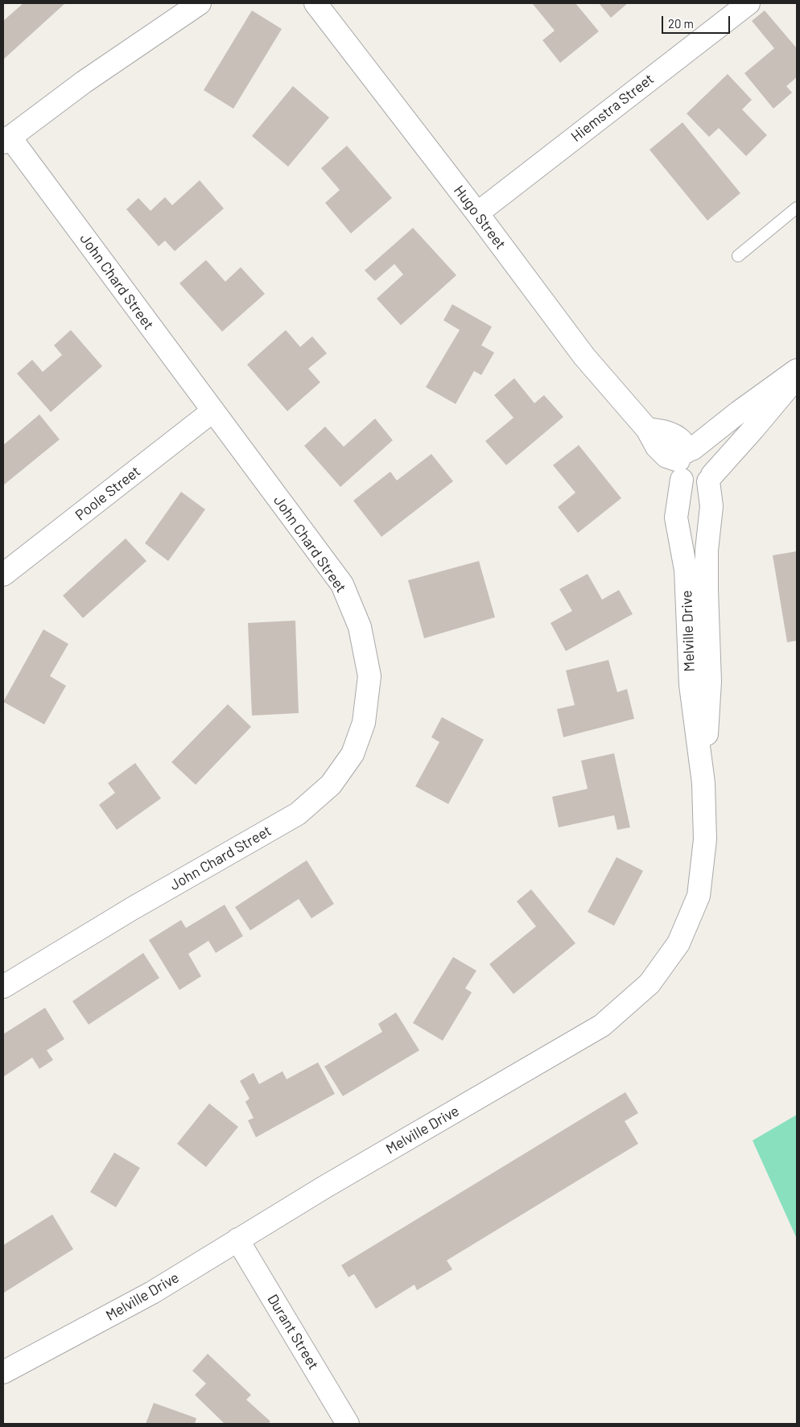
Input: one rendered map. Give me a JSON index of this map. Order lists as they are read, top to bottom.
{
  "streets": {
    "street": [
      "Hiemstra Street",
      "Hugo Street",
      "John Chard Street",
      "Poole Street",
      "Melville Drive",
      "Durant Street"
    ]
  },
  "crossings": [
    ["Hiemstra Street", "Hugo Street"],
    ["Hugo Street", "Melville Drive"],
    ["John Chard Street", "Poole Street"],
    ["Melville Drive", "Durant Street"]
  ],
  "scale_bar": "20 m"
}
